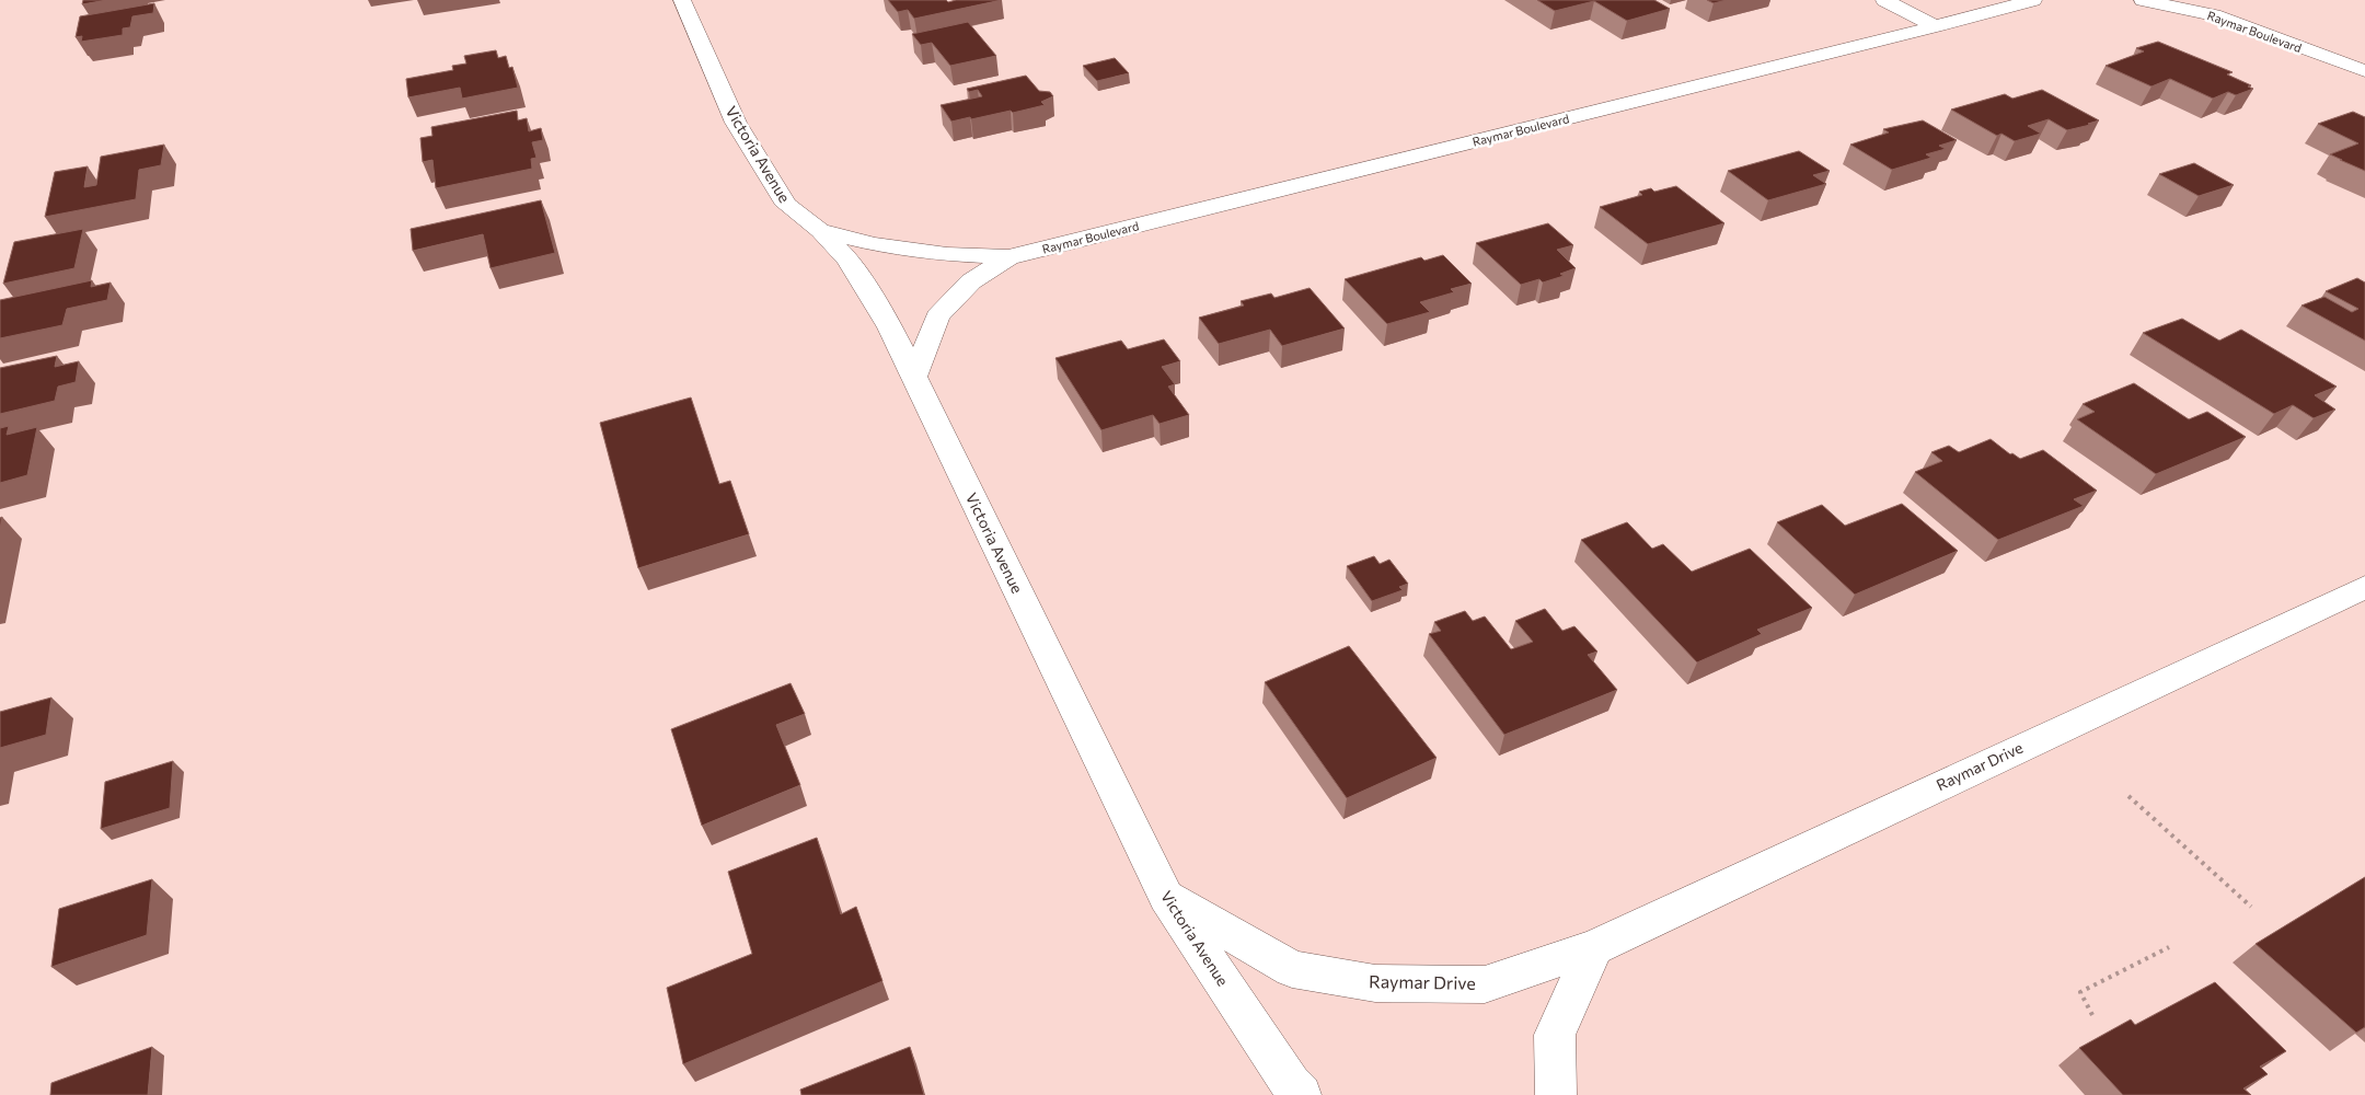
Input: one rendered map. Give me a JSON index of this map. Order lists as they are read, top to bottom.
{
  "streets": {
    "street": ["Raymar Boulevard", "Victoria Avenue", "Raymar Drive"]
  },
  "crossings": [
    ["Raymar Boulevard", "Victoria Avenue"],
    ["Victoria Avenue", "Raymar Drive"]
  ]
}
